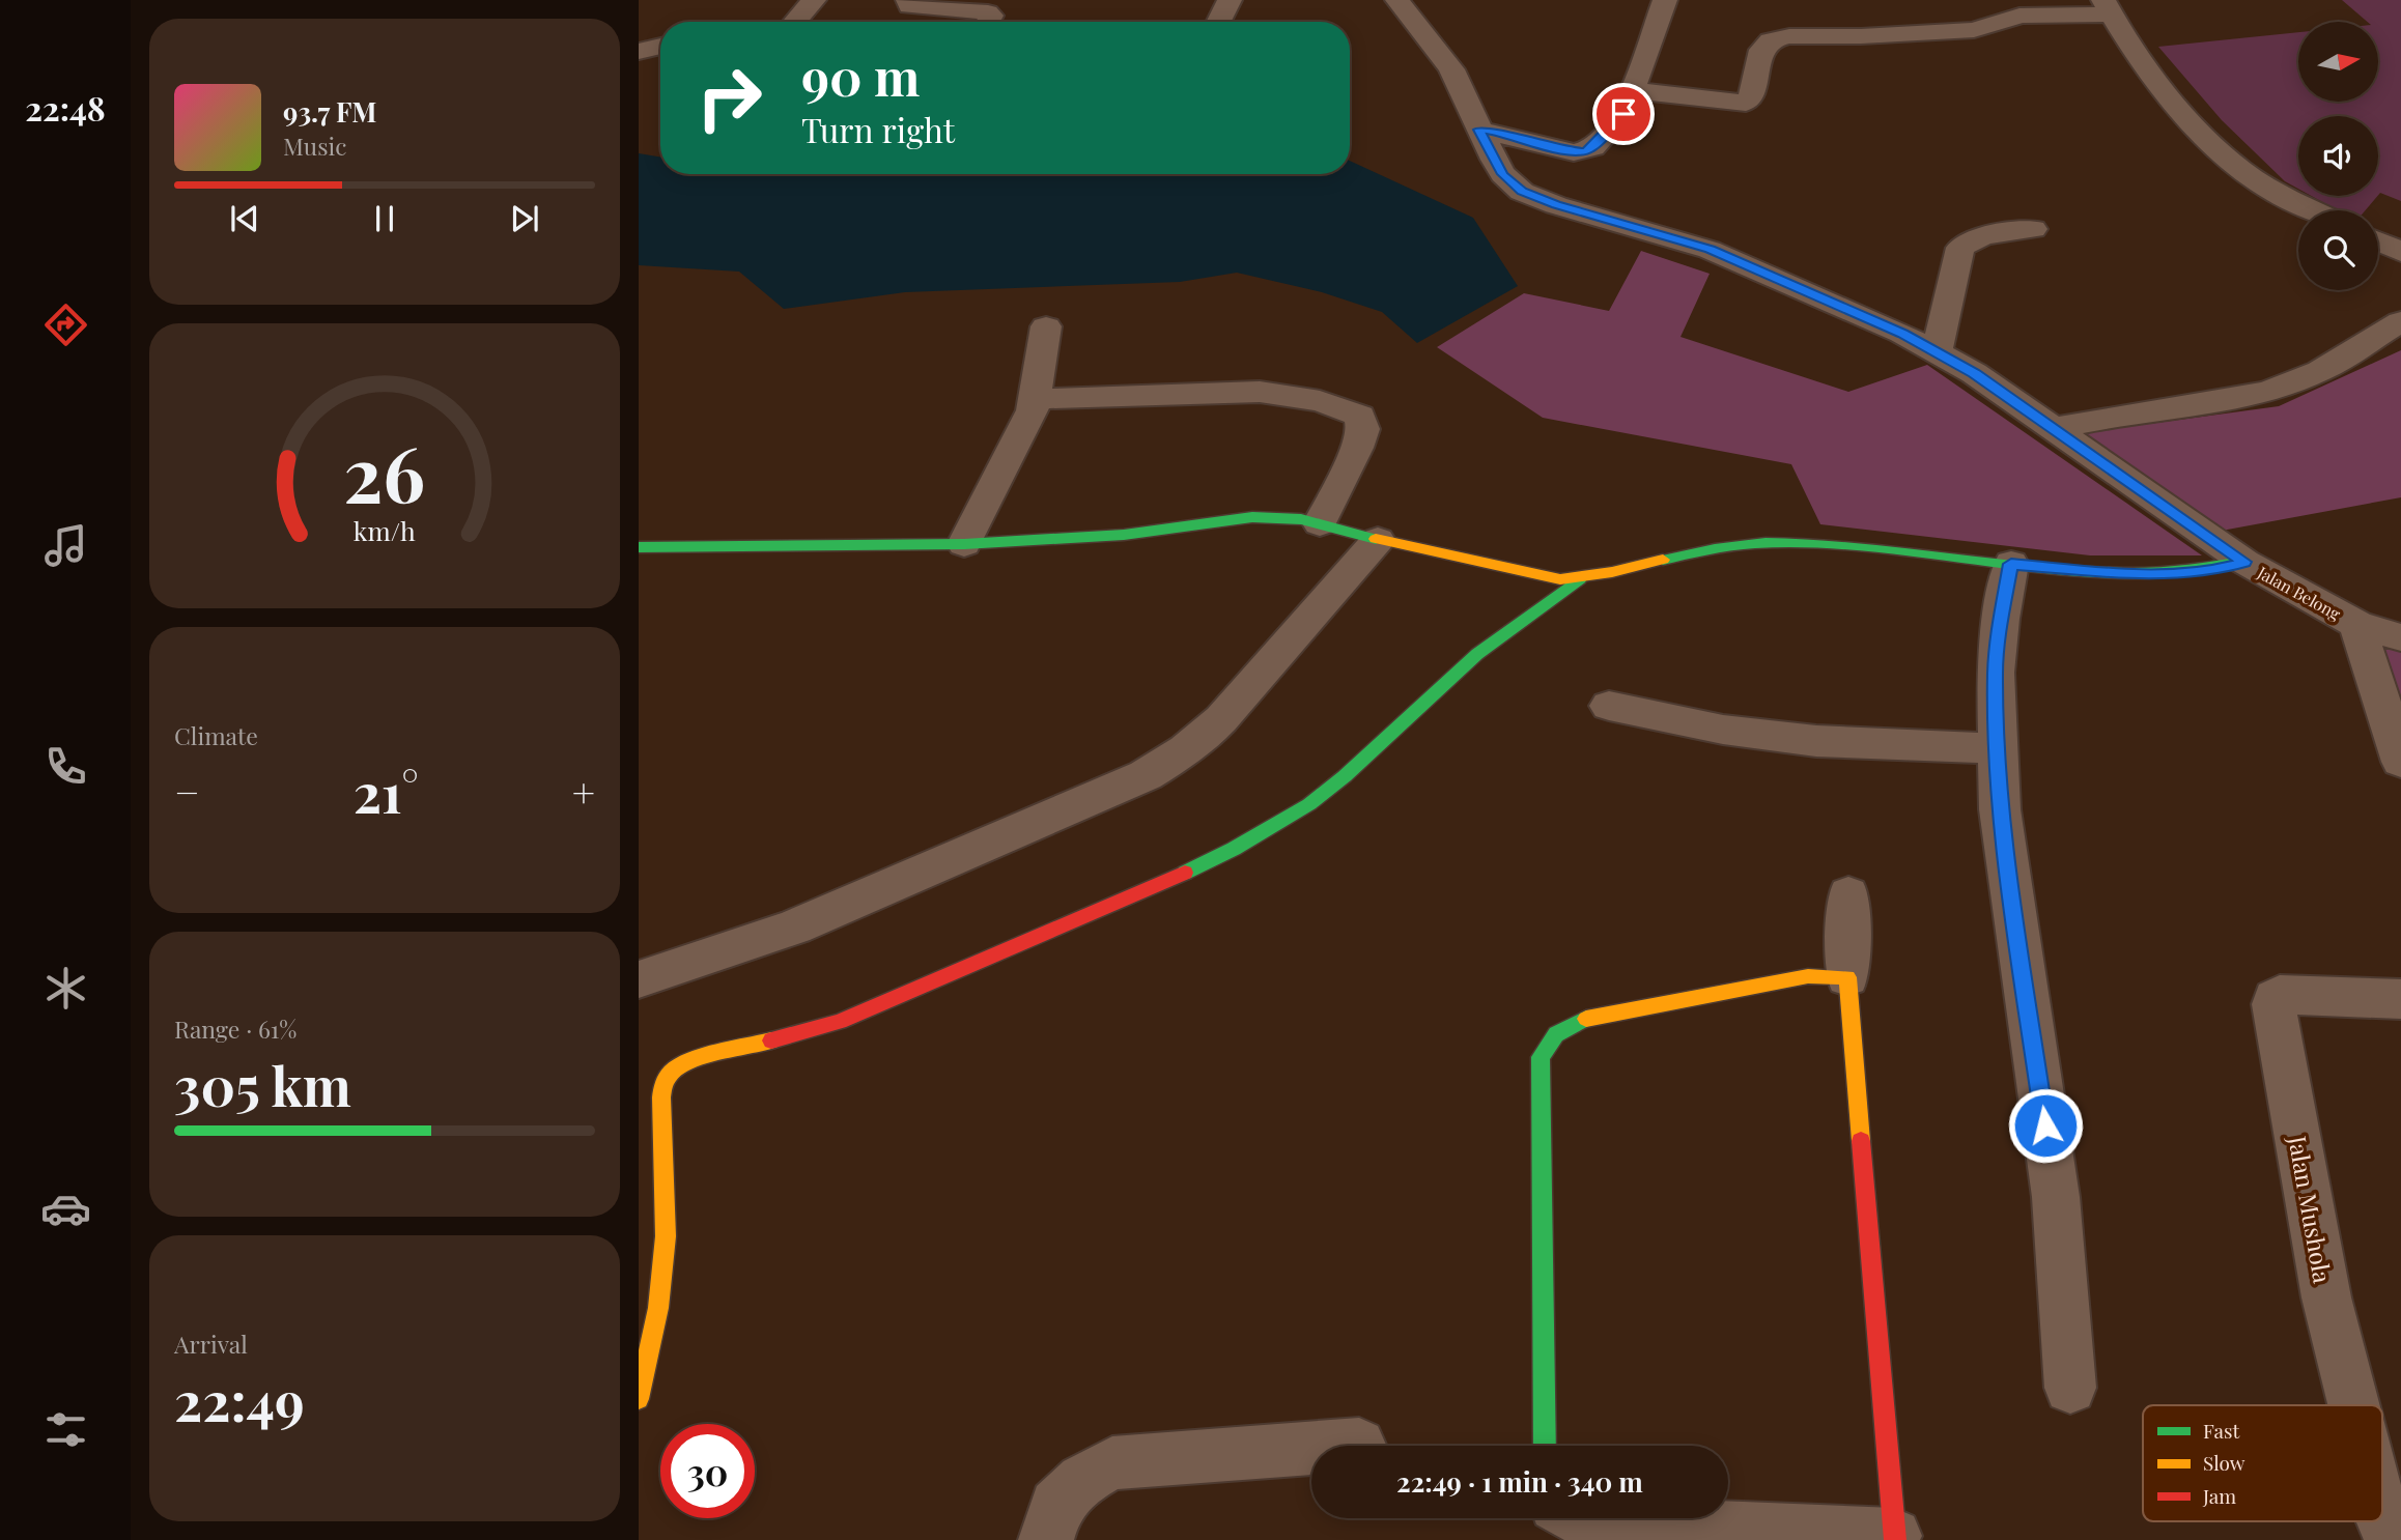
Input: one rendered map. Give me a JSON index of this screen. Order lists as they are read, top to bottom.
{
  "streets": {
    "street": ["Jalan Belong", "Jalan Mushola"]
  },
  "legend": ["Fast", "Slow", "Jam"],
  "north": "right",
  "page": {
    "tabs": "22:48",
    "turn": ["90 m", "Turn right"],
    "song": ["93.7 FM", "Music"],
    "tile": [
      "Climate",
      ["Range · 61%", "305 km"],
      ["Arrival", "22:49"]
    ],
    "heat": ["−", "21°", "+"],
    "limit": "30",
    "trip": "22:49 · 1 min · 340 m",
    "gauge": ["26", "km/h"]
  }
}
